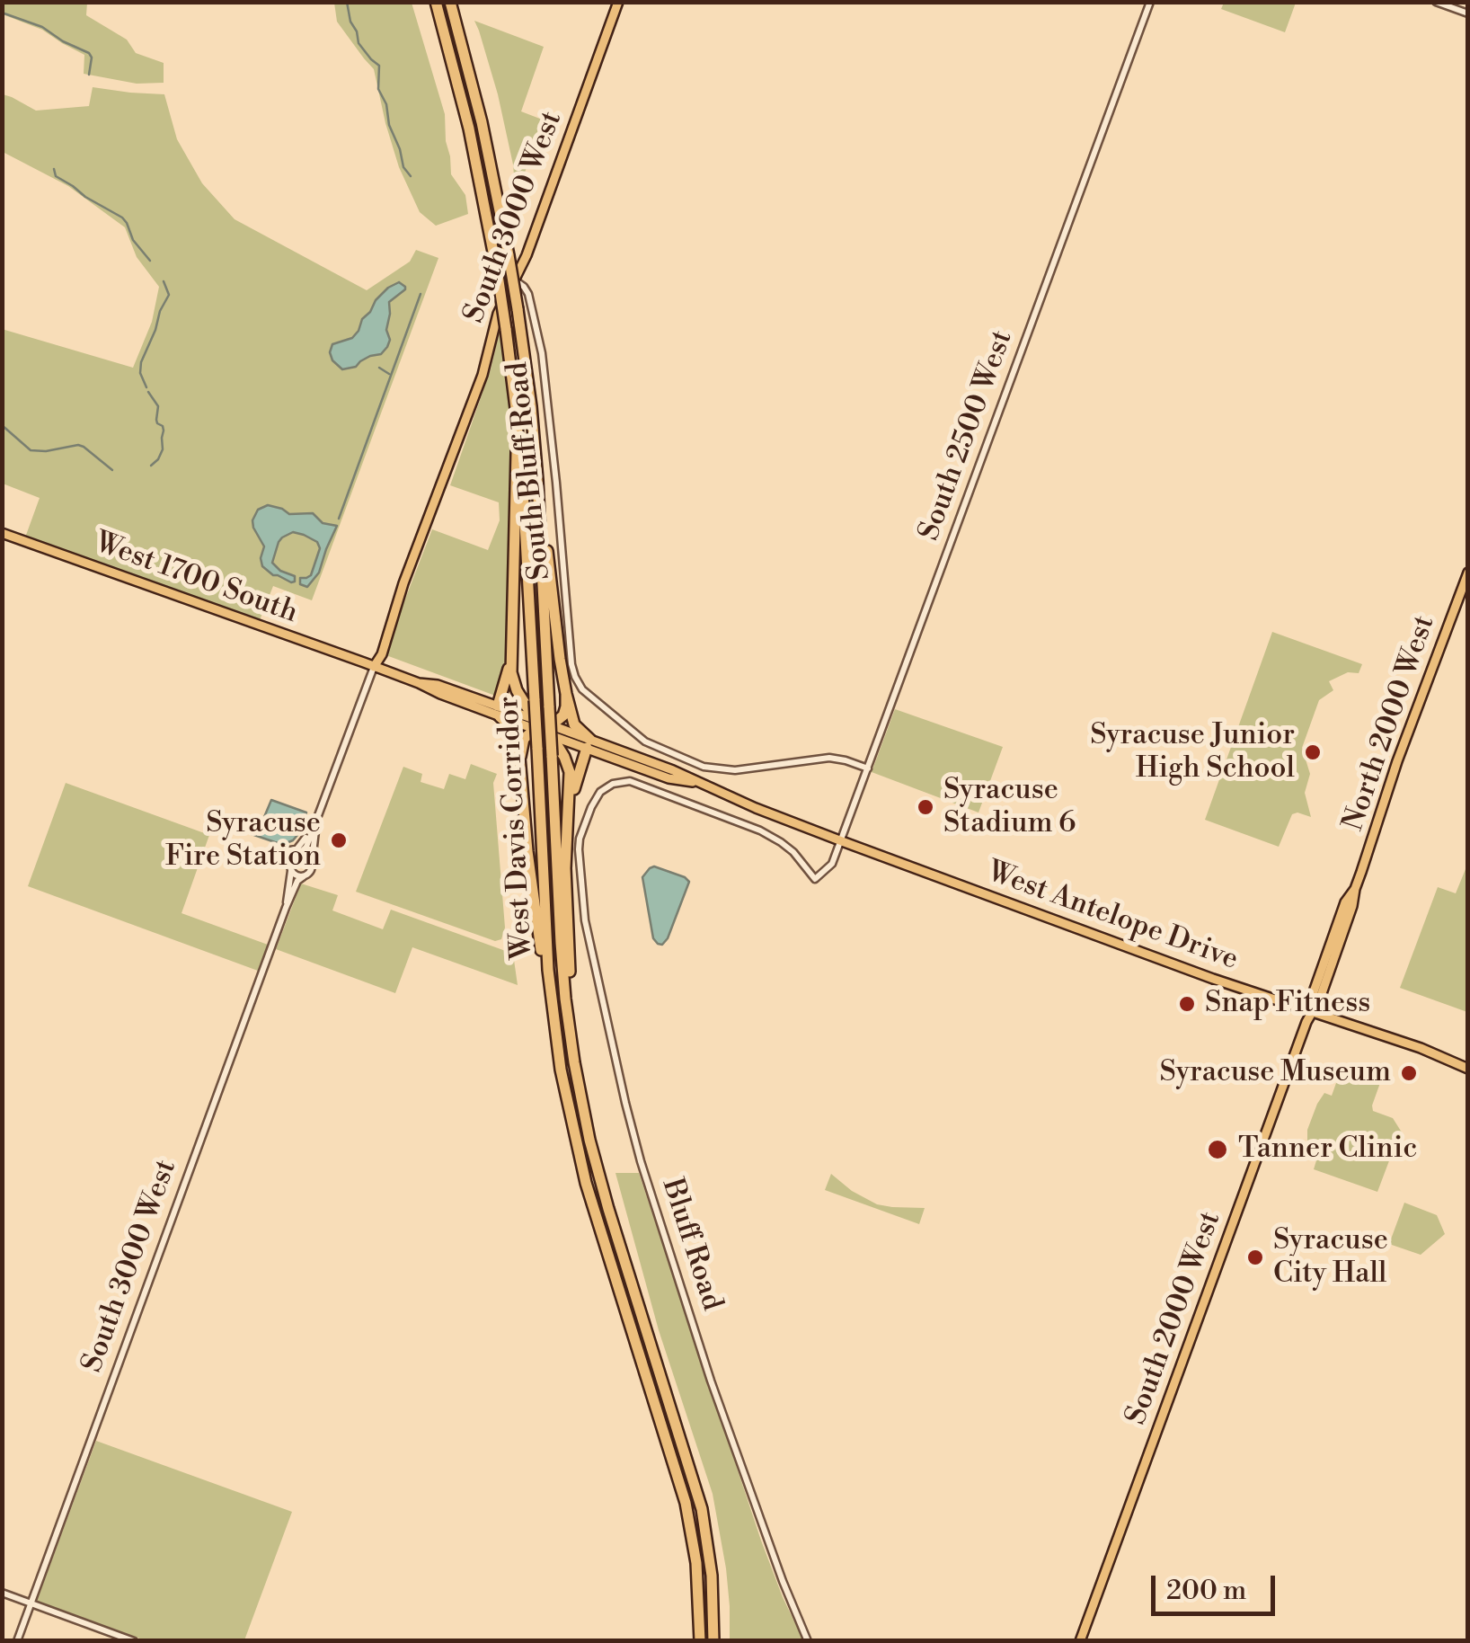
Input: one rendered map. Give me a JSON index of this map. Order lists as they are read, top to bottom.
{
  "streets": {
    "highway": ["West Davis Corridor"],
    "main road": [
      "South 3000 West",
      "West 1700 South",
      "North 2000 West",
      "West Antelope Drive",
      "South 2000 West"
    ],
    "street": ["South 2500 West", "South Bluff Road", "Bluff Road"]
  },
  "crossings": [
    ["South 3000 West", "South Bluff Road"],
    ["South 3000 West", "West 1700 South"],
    ["South 3000 West", "West Antelope Drive"],
    ["South 2500 West", "South Bluff Road"],
    ["South 2500 West", "West Antelope Drive"],
    ["South 2500 West", "Bluff Road"],
    ["West 1700 South", "West Antelope Drive"],
    ["North 2000 West", "West Antelope Drive"],
    ["North 2000 West", "South 2000 West"],
    ["West Antelope Drive", "South 2000 West"]
  ],
  "places": [
    "Syracuse Junior High School",
    "Syracuse Stadium 6",
    "Syracuse Fire Station",
    "Snap Fitness",
    "Syracuse Museum",
    "Tanner Clinic",
    "Syracuse City Hall"
  ],
  "scale_bar": "200 m"
}
